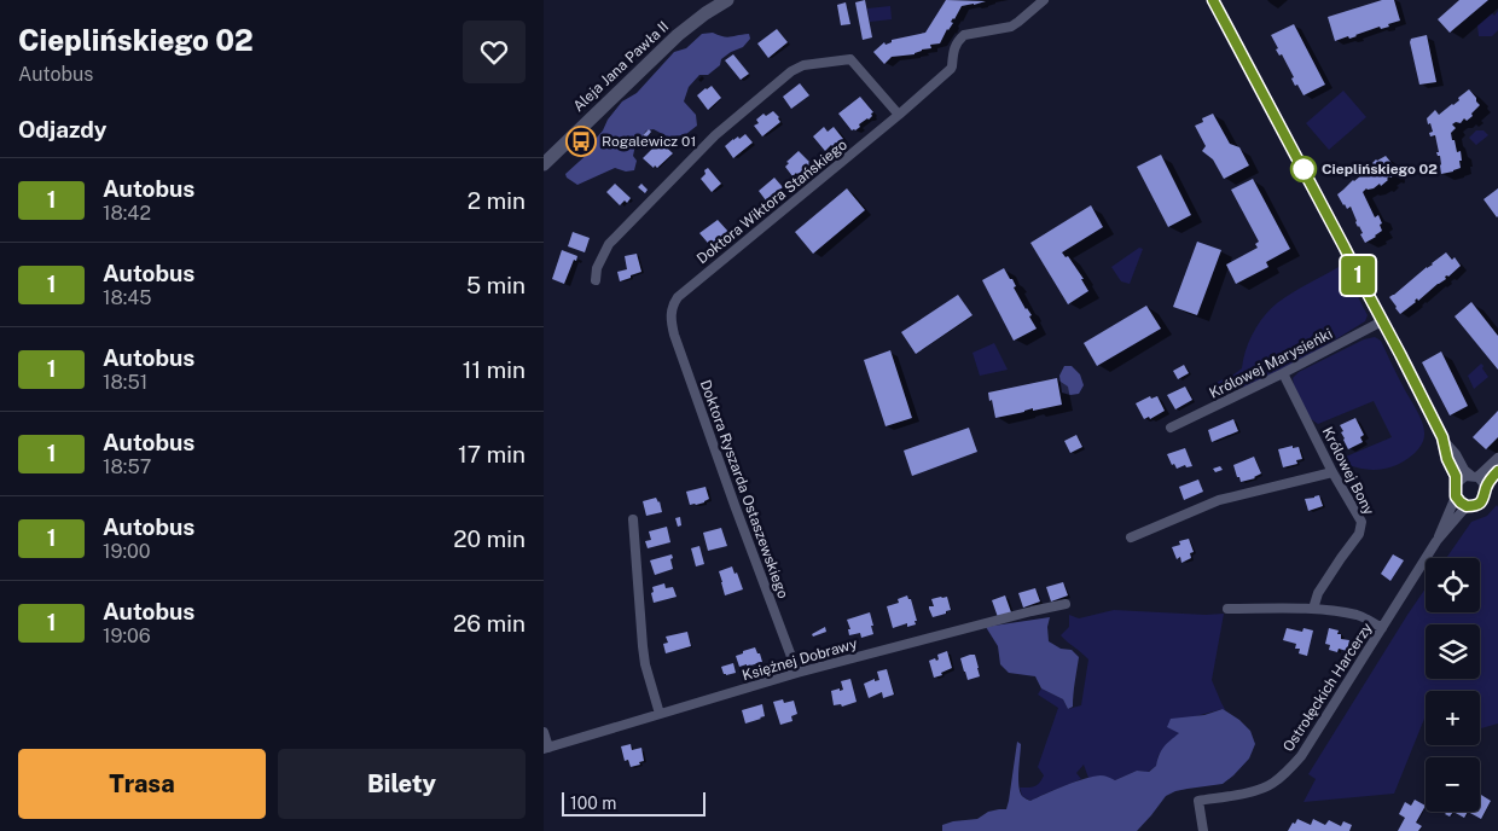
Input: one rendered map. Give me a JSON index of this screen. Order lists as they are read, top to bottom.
{
  "streets": {
    "street": [
      "Aleja Jana Pawła II",
      "Doktora Wiktora Stańskiego",
      "Królowej Marysieńki",
      "Królowej Bony",
      "Doktora Ryszarda Ostaszewskiego",
      "Księżnej Dobrawy",
      "Ostrołęckich Harcerzy"
    ]
  },
  "crossings": [
    ["Doktora Wiktora Stańskiego", "Doktora Ryszarda Ostaszewskiego"],
    ["Królowej Marysieńki", "Królowej Bony"],
    ["Doktora Ryszarda Ostaszewskiego", "Księżnej Dobrawy"]
  ],
  "places": {
    "bus stop": ["Rogalewicz 01"],
    "other": ["Cieplińskiego 02"]
  },
  "lines": ["bus line 1"],
  "scale_bar": "100 m",
  "page": {
    "heading": [
      ["Cieplińskiego 02", "Autobus"],
      "Odjazdy"
    ],
    "on_map": "1",
    "list": [
      {
        "mark": "1",
        "name": "Autobus",
        "note": "18:42",
        "value": "2 min"
      },
      {
        "mark": "1",
        "name": "Autobus",
        "note": "18:45",
        "value": "5 min"
      },
      {
        "mark": "1",
        "name": "Autobus",
        "note": "18:51",
        "value": "11 min"
      },
      {
        "mark": "1",
        "name": "Autobus",
        "note": "18:57",
        "value": "17 min"
      },
      {
        "mark": "1",
        "name": "Autobus",
        "note": "19:00",
        "value": "20 min"
      },
      {
        "mark": "1",
        "name": "Autobus",
        "note": "19:06",
        "value": "26 min"
      }
    ],
    "map_buttons": ["+", "−"],
    "buttons": ["Trasa", "Bilety"],
    "scale": "100 m"
  }
}
